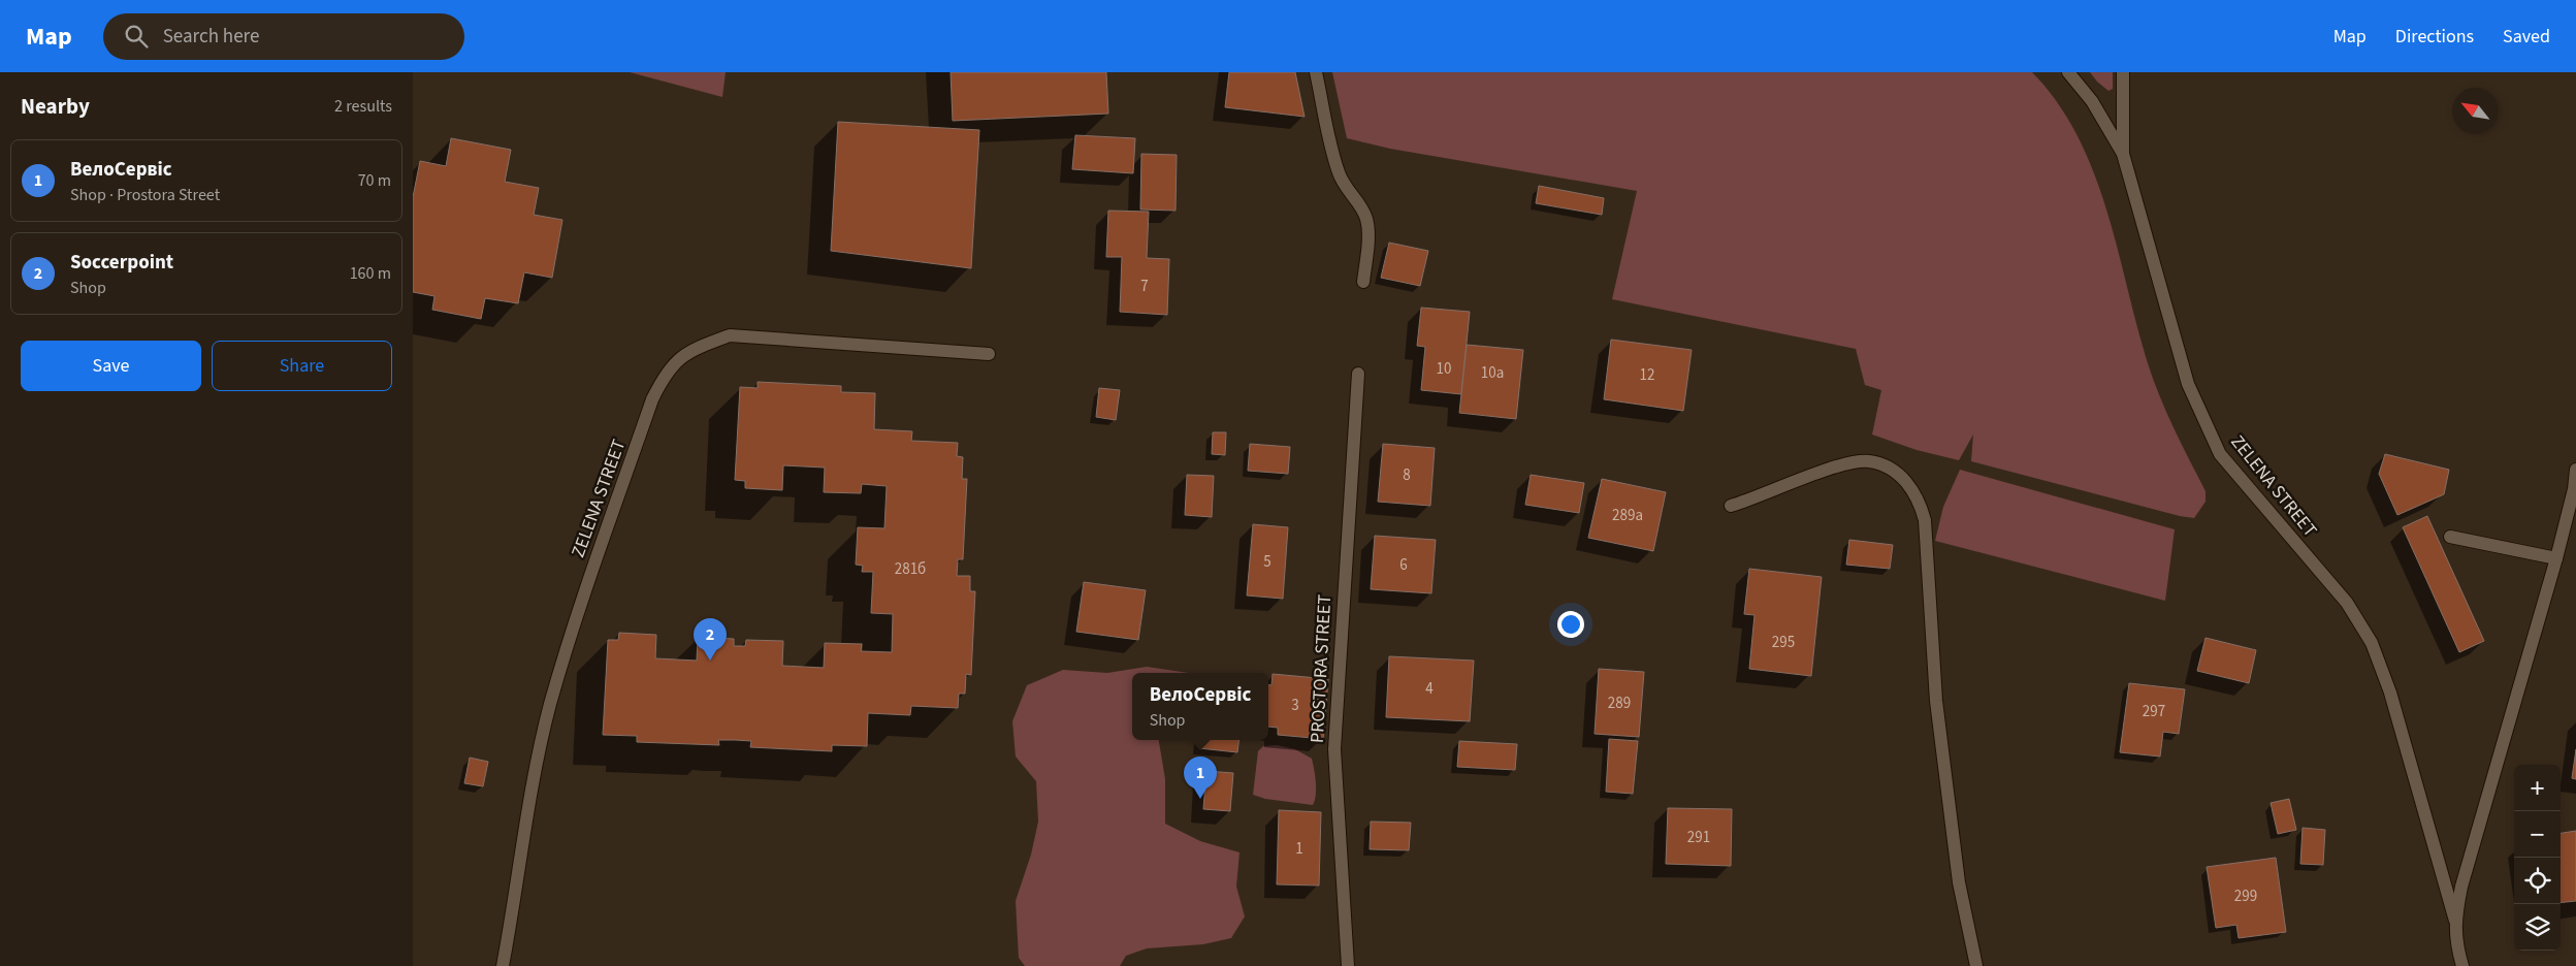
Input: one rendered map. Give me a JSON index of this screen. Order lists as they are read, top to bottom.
{
  "streets": {
    "street": ["ZELENA STREET", "PROSTORA STREET"]
  },
  "house_numbers": [
    "7",
    "10",
    "10а",
    "12",
    "8",
    "289а",
    "5",
    "6",
    "281б",
    "295",
    "4",
    "289",
    "3",
    "297",
    "291",
    "1",
    "299"
  ],
  "north": "top left",
  "page": {
    "header": "Map",
    "search": "Search here",
    "nav": ["Map", "Directions", "Saved"],
    "heading": ["Nearby", "2 results"],
    "list": [
      {
        "mark": "1",
        "name": "ВелоСервіс",
        "note": "Shop · Prostora Street",
        "value": "70 m"
      },
      {
        "mark": "2",
        "name": "Soccerpoint",
        "note": "Shop",
        "value": "160 m"
      }
    ],
    "buttons": ["Save", "Share"],
    "pins": ["2", "1"],
    "popup": ["ВелоСервіс", "Shop"],
    "map_buttons": ["+", "−"]
  }
}
